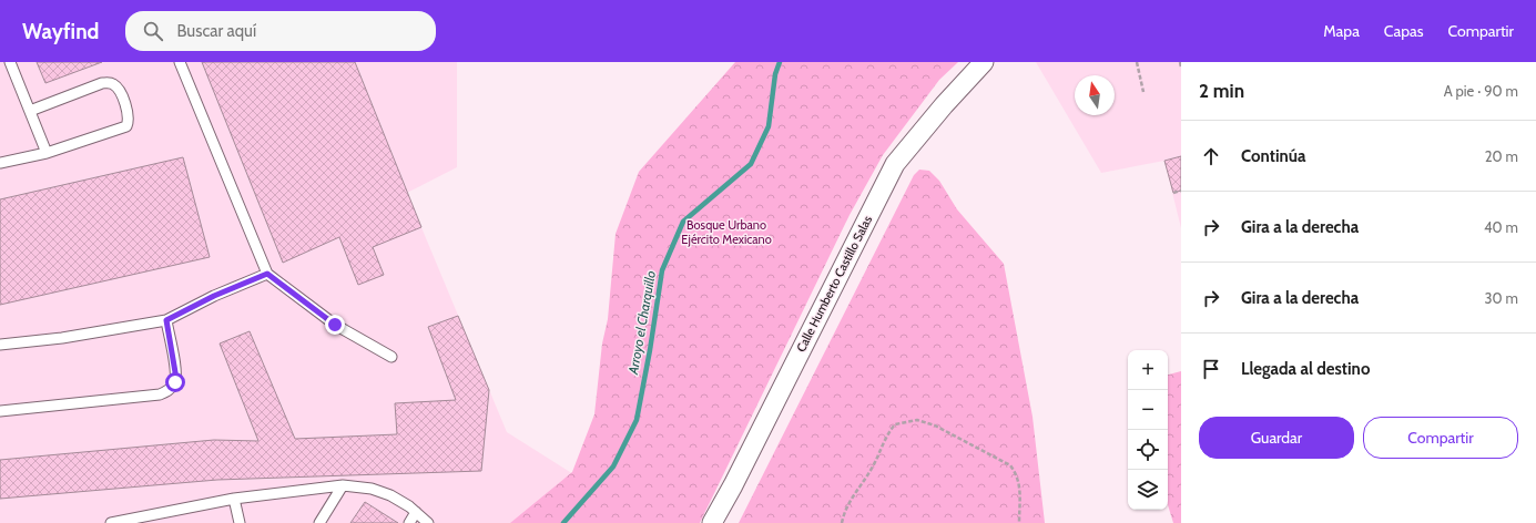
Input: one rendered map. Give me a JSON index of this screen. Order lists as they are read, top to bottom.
{
  "streets": {
    "street": ["Calle Humberto Castillo Salas"]
  },
  "water": ["Arroyo el Charquillo"],
  "parks": ["Bosque Urbano Ejército Mexicano"],
  "north": "top",
  "page": {
    "header": "Wayfind",
    "search": "Buscar aquí",
    "nav": ["Mapa", "Capas", "Compartir"],
    "heading": ["2 min", "A pie · 90 m"],
    "list": [
      ["Continúa", "20 m"],
      ["Gira a la derecha", "40 m"],
      ["Gira a la derecha", "30 m"],
      "Llegada al destino"
    ],
    "map_buttons": ["+", "−"],
    "buttons": ["Guardar", "Compartir"]
  }
}
